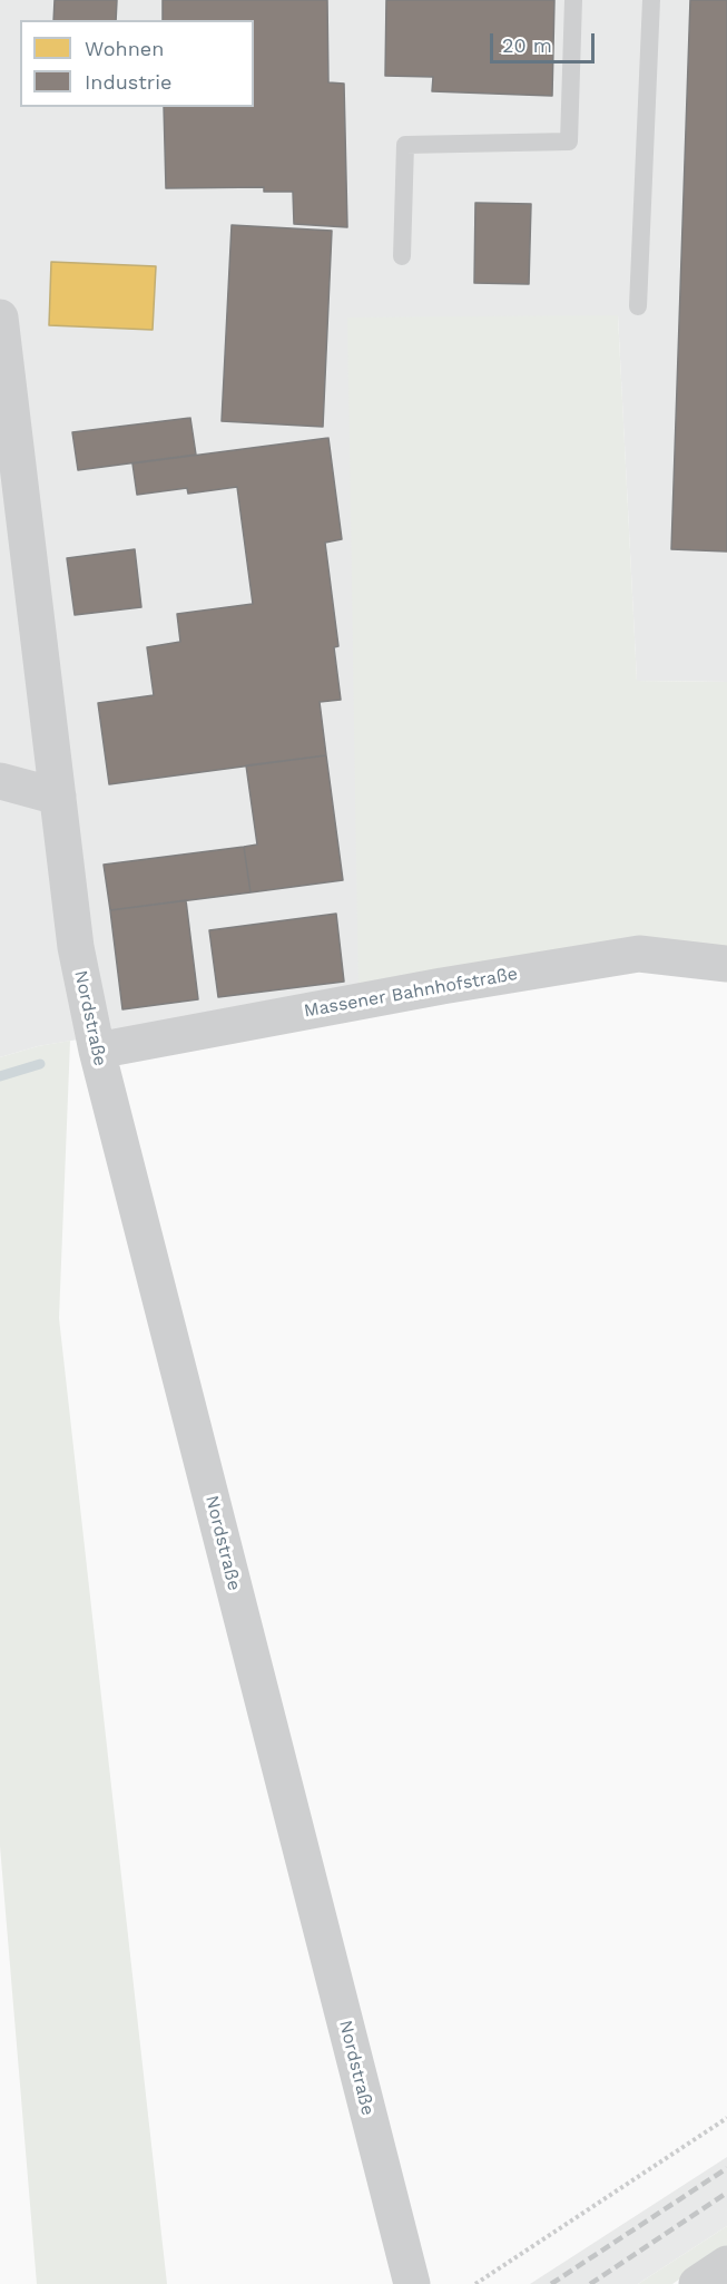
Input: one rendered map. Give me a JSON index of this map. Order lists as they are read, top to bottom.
{
  "streets": {
    "street": ["Massener Bahnhofstraße", "Nordstraße"]
  },
  "crossings": [
    ["Massener Bahnhofstraße", "Nordstraße"]
  ],
  "legend": ["Wohnen", "Industrie"],
  "scale_bar": "20 m"
}
